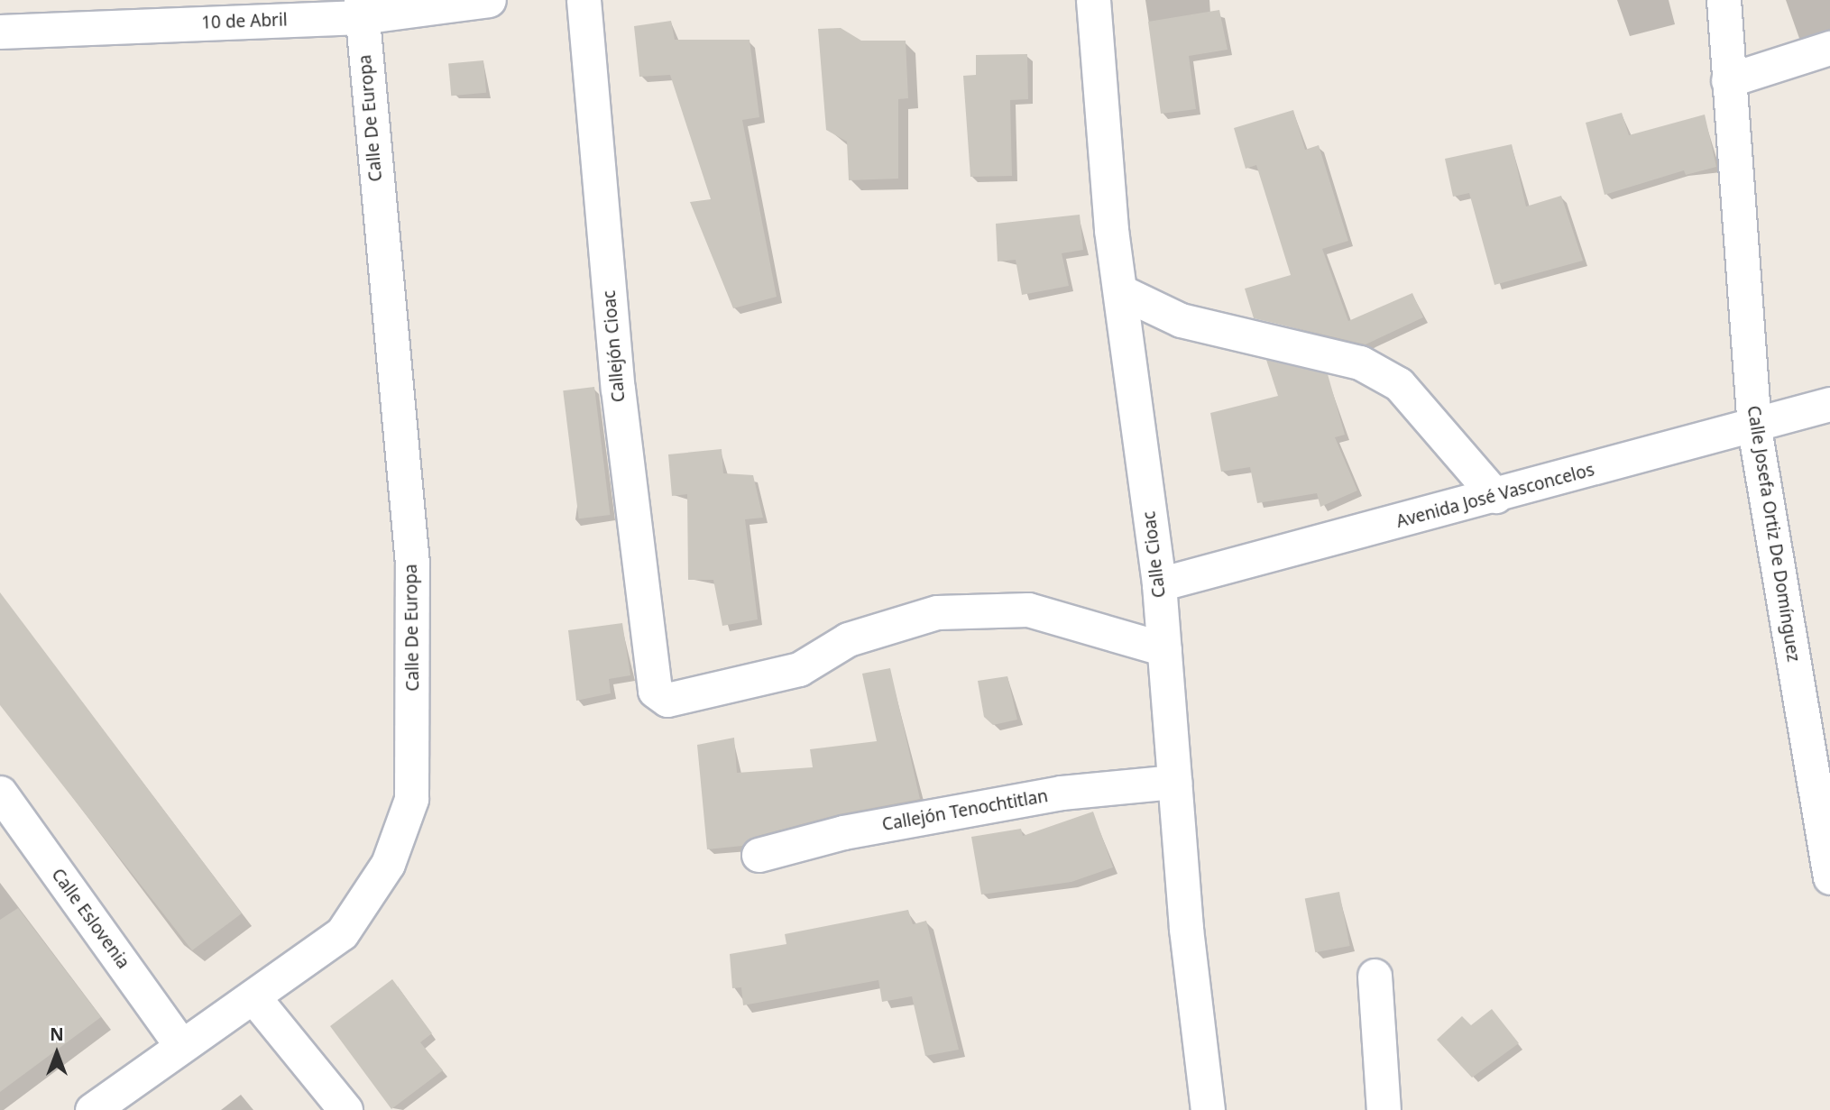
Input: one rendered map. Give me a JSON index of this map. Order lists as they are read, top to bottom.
{
  "streets": {
    "street": [
      "10 de Abril",
      "Calle De Europa",
      "Callejón Cioac",
      "Avenida José Vasconcelos",
      "Calle Josefa Ortiz De Domínguez",
      "Calle Cioac",
      "Callejón Tenochtitlan",
      "Calle Eslovenia"
    ]
  },
  "crossings": [
    ["10 de Abril", "Calle De Europa"],
    ["Calle De Europa", "Calle Eslovenia"],
    ["Callejón Cioac", "Calle Cioac"],
    ["Avenida José Vasconcelos", "Calle Josefa Ortiz De Domínguez"],
    ["Avenida José Vasconcelos", "Calle Cioac"],
    ["Calle Cioac", "Callejón Tenochtitlan"]
  ],
  "north": "top"
}
